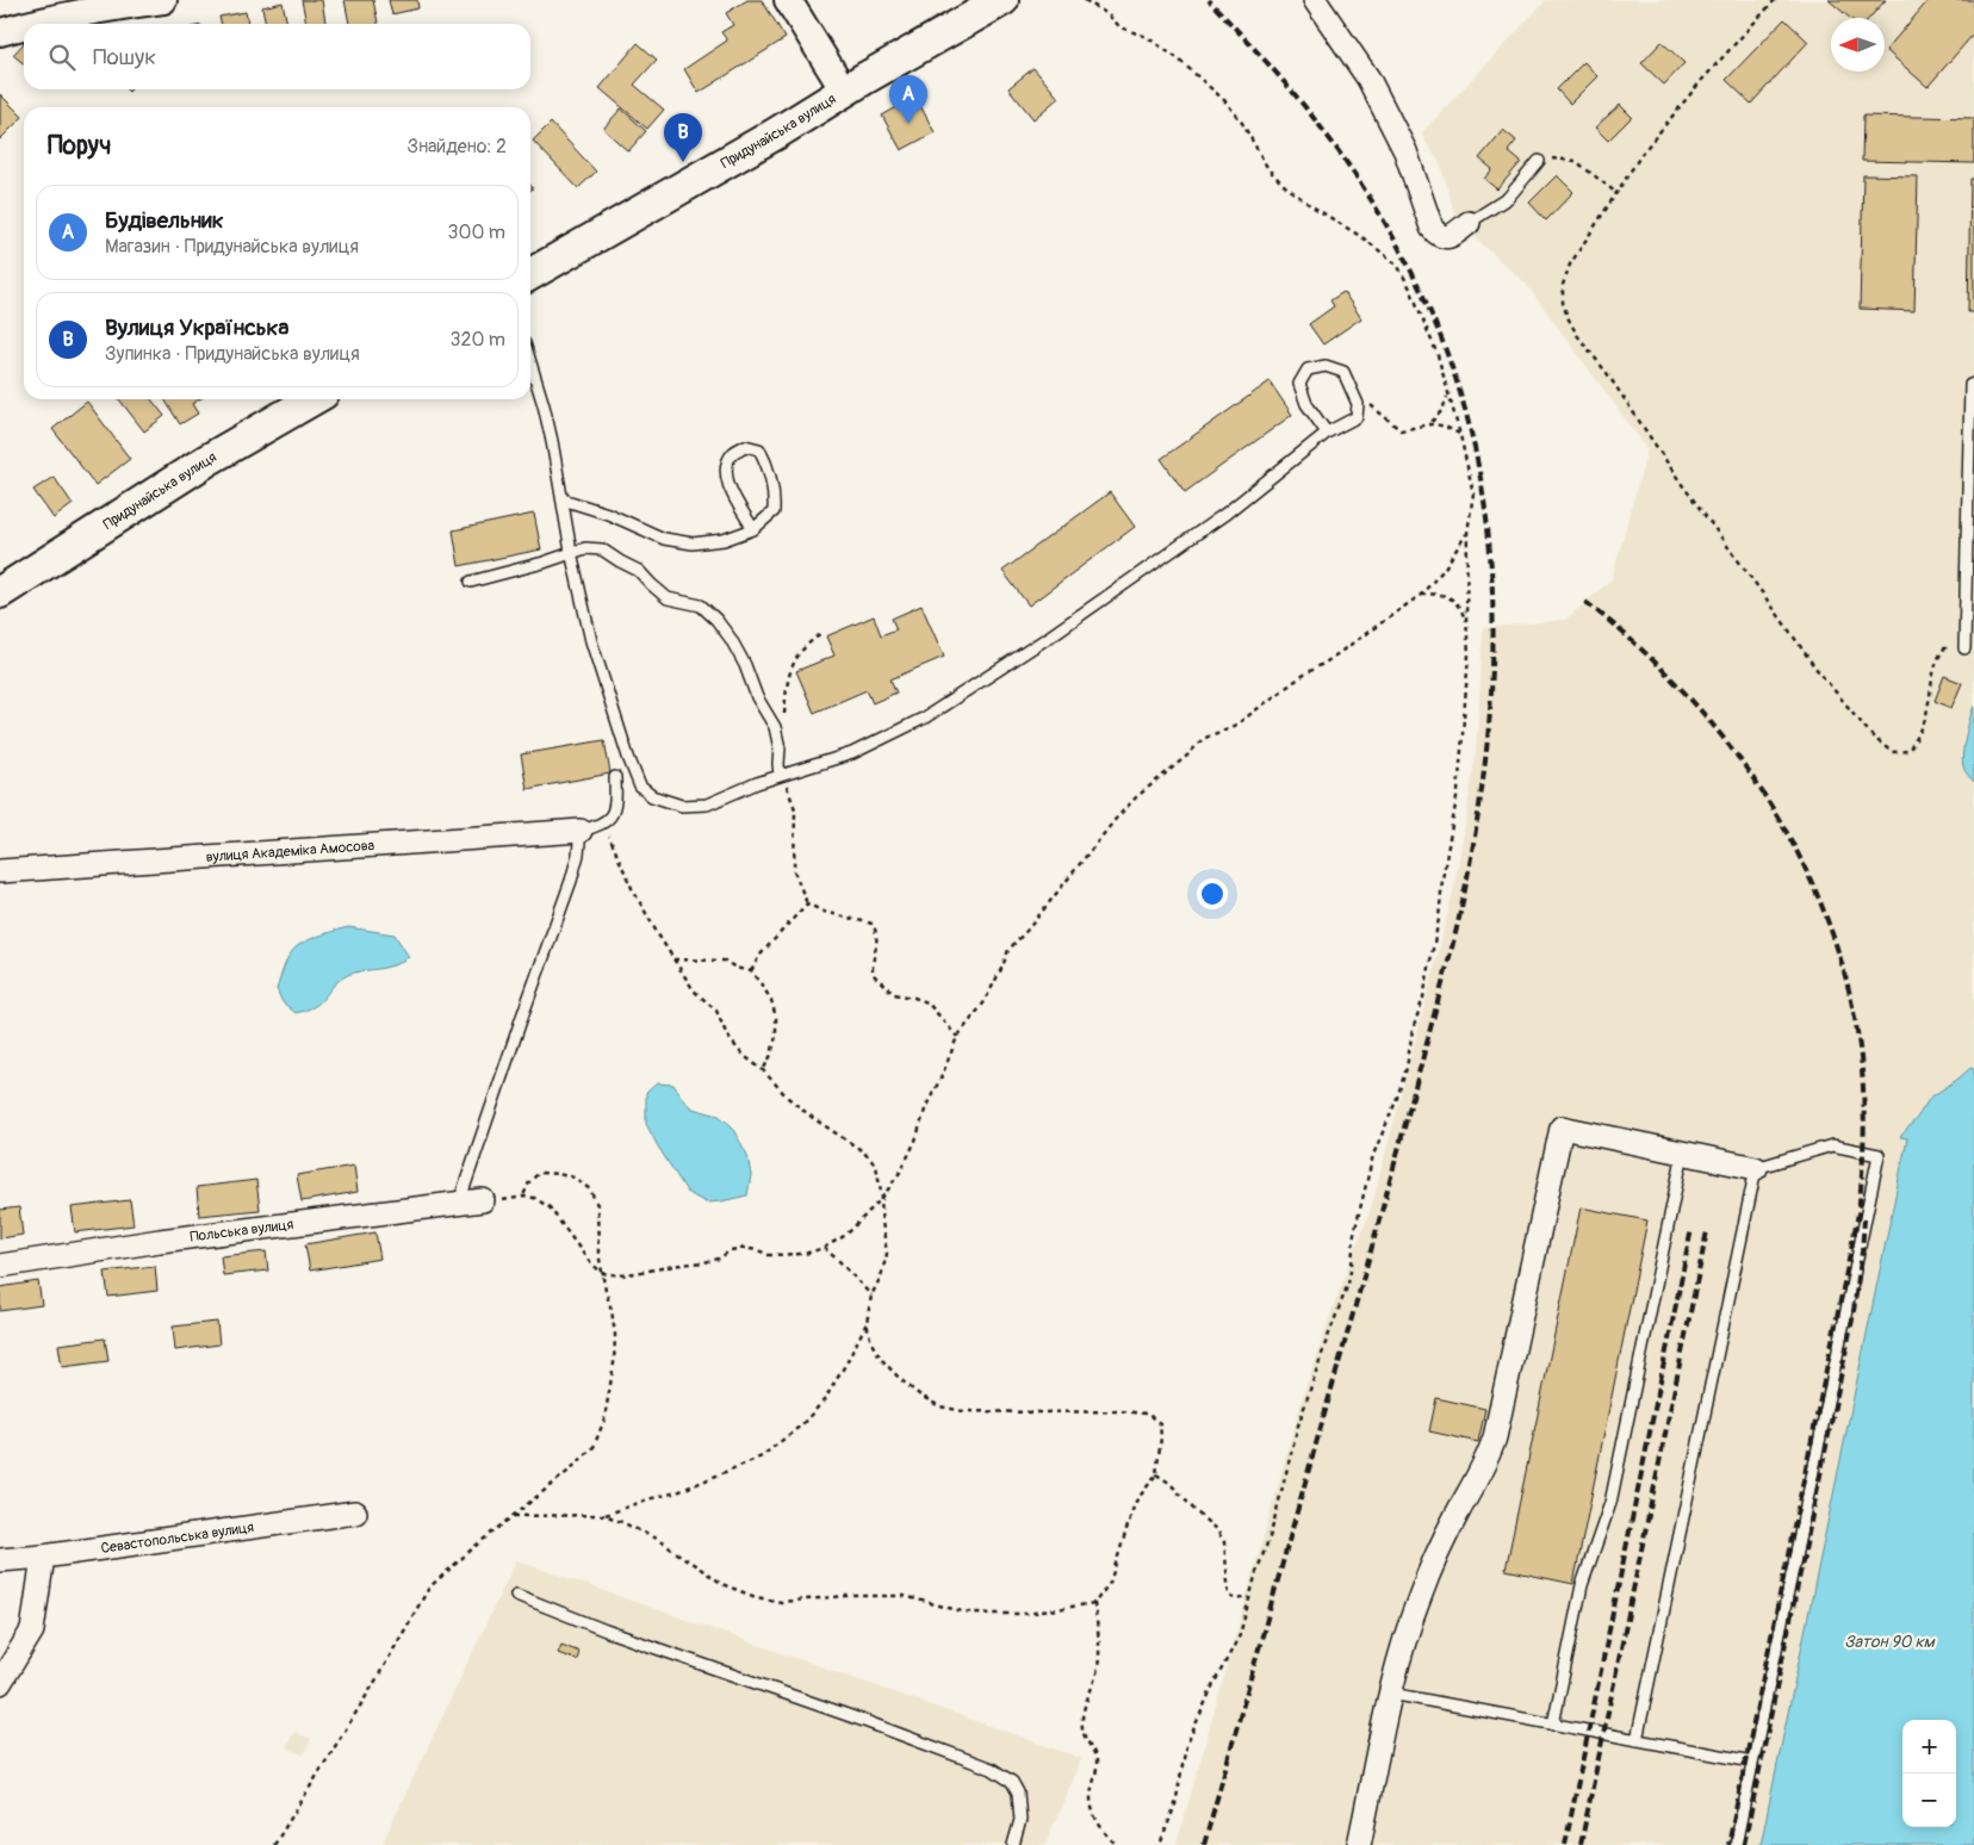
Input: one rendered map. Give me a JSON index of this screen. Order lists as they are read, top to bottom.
{
  "streets": {
    "main road": ["Придунайська вулиця"],
    "street": ["вулиця Академіка Амосова", "Польська вулиця", "Севастопольська вулиця"]
  },
  "water": ["Затон 90 км"],
  "north": "left",
  "page": {
    "search": "Пошук",
    "pins": ["A", "B"],
    "heading": ["Поруч", "Знайдено: 2"],
    "list": [
      {
        "mark": "A",
        "name": "Будівельник",
        "note": "Магазин · Придунайська вулиця",
        "value": "300 m"
      },
      {
        "mark": "B",
        "name": "Вулиця Українська",
        "note": "Зупинка · Придунайська вулиця",
        "value": "320 m"
      }
    ],
    "map_buttons": ["+", "−"]
  }
}
